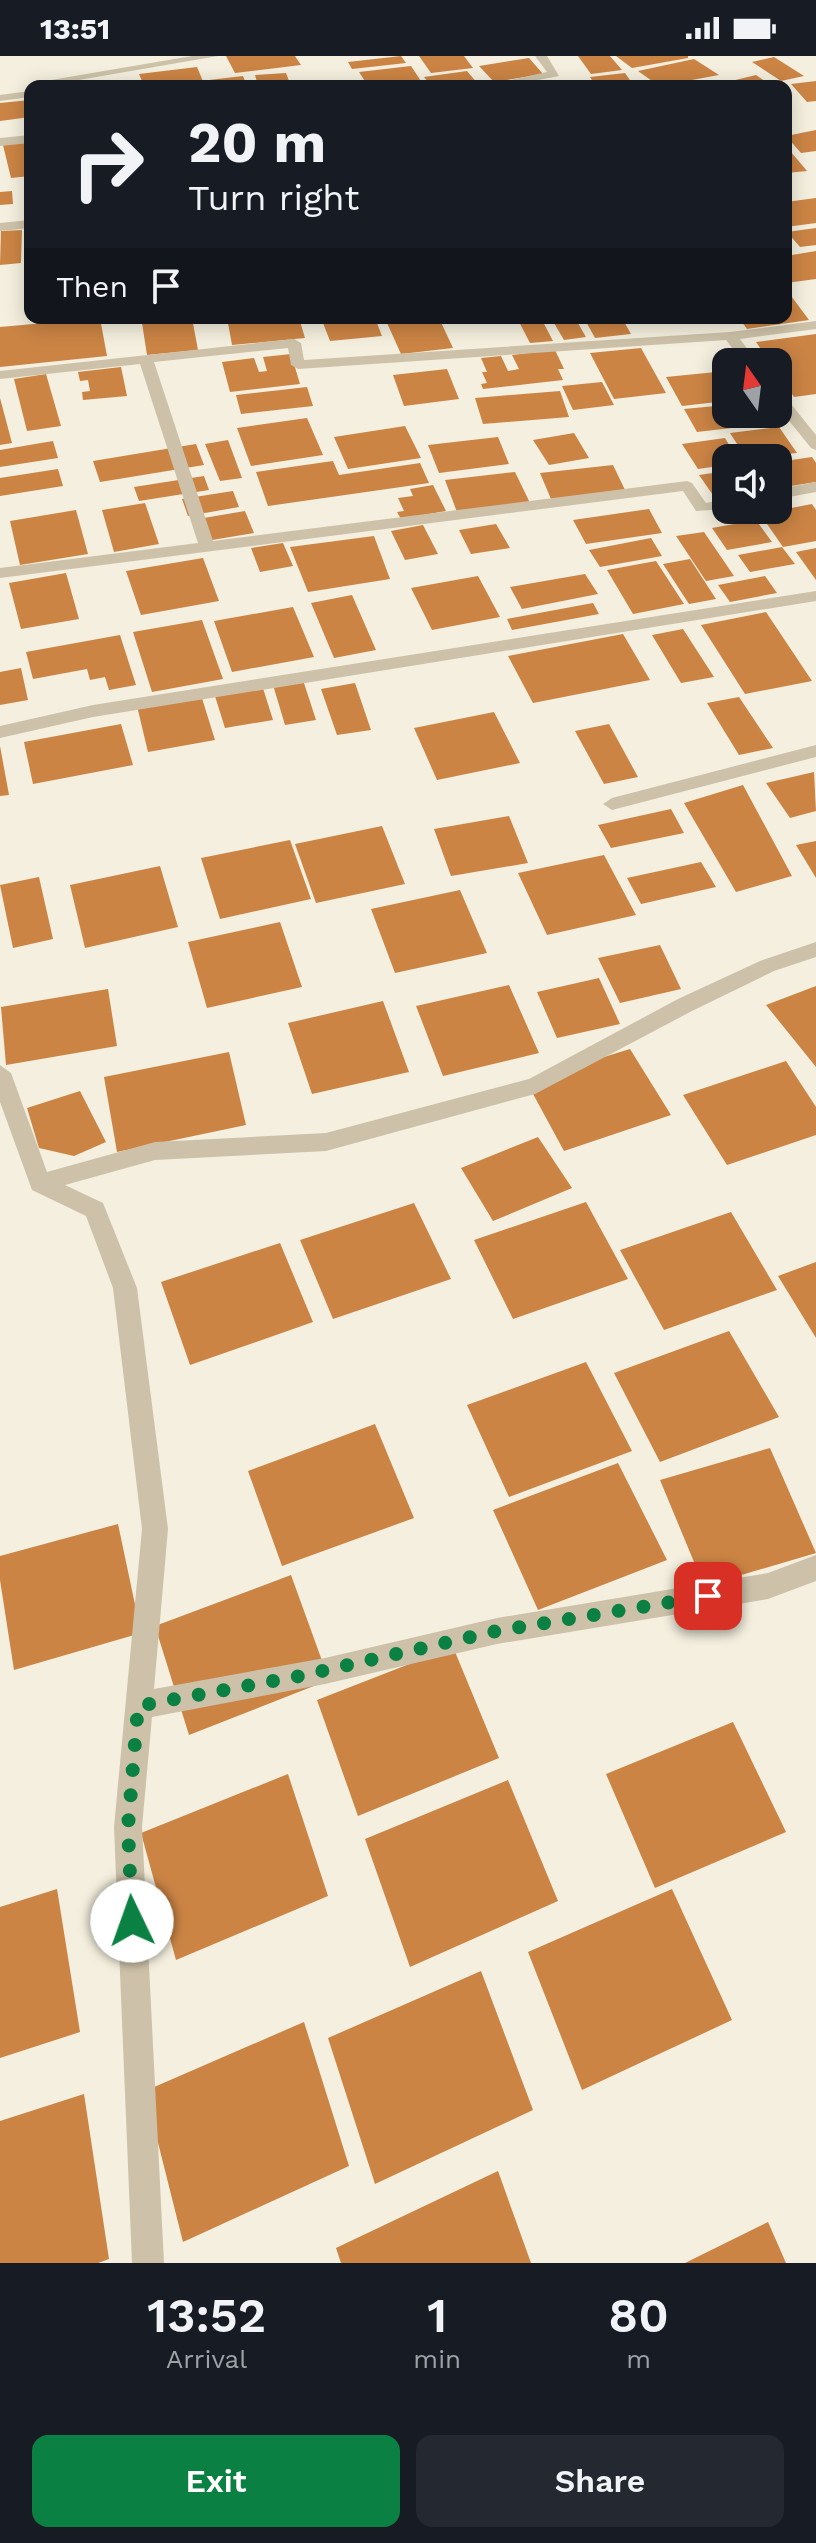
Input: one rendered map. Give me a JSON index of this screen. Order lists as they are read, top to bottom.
{
  "north": "top",
  "page": {
    "status": "13:51",
    "turn": ["20 m", "Turn right"],
    "then": "Then",
    "eta": [
      "13:52",
      "Arrival",
      "1",
      "min",
      "80",
      "m"
    ],
    "buttons": ["Exit", "Share"]
  }
}
